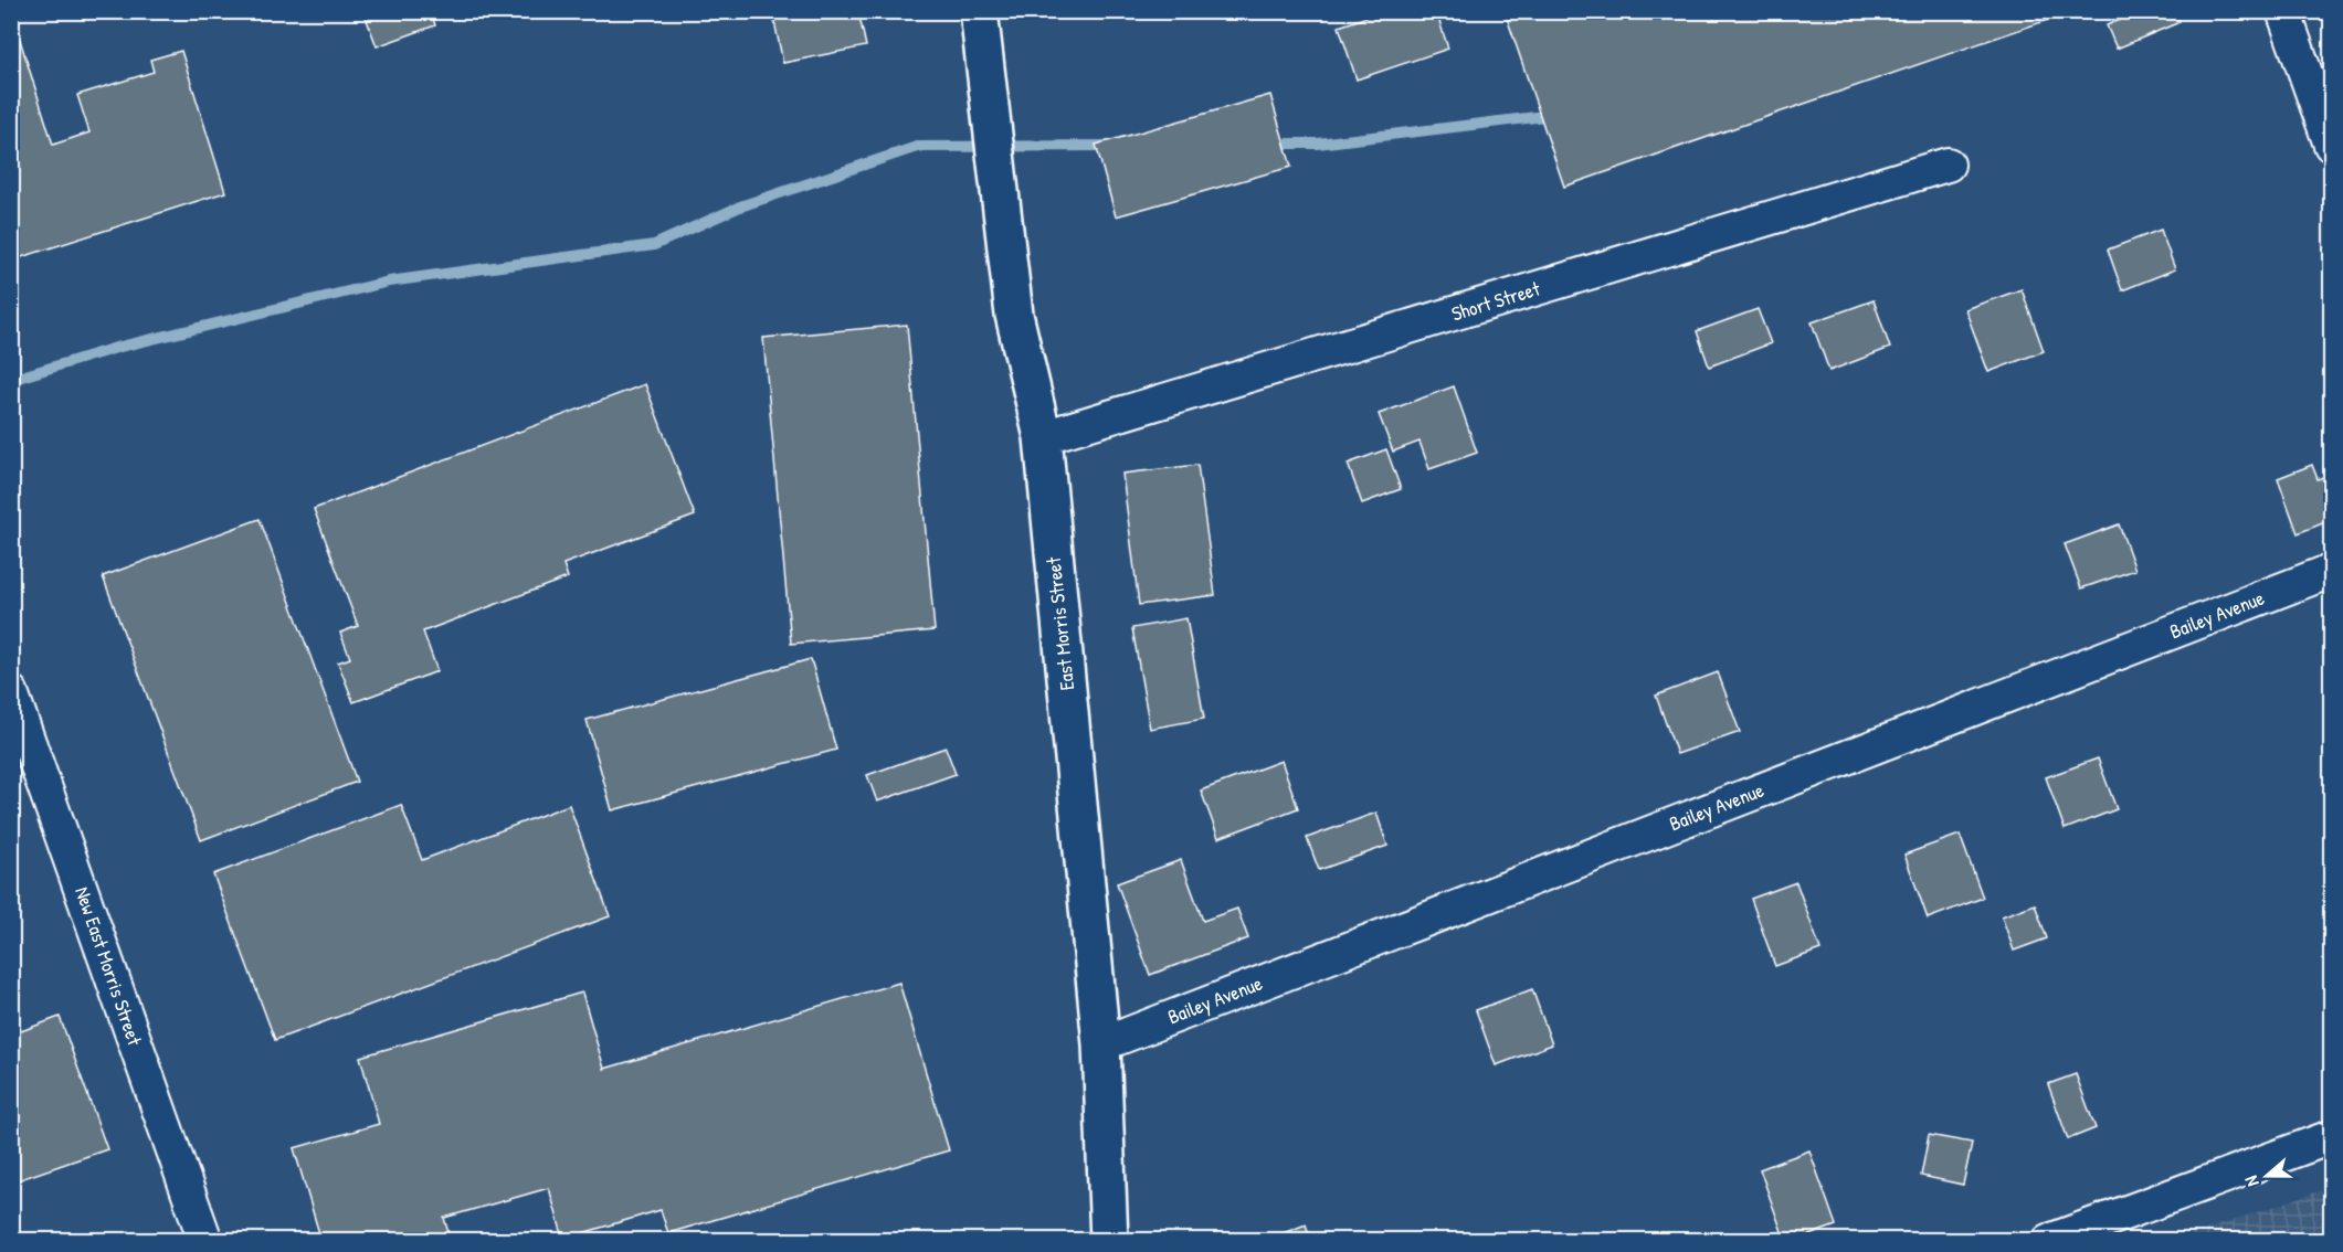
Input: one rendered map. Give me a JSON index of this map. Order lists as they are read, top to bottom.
{
  "streets": {
    "main road": ["East Morris Street"],
    "street": ["Short Street", "Bailey Avenue", "New East Morris Street"]
  },
  "crossings": [
    ["Short Street", "East Morris Street"],
    ["Bailey Avenue", "East Morris Street"]
  ],
  "north": "left"
}
